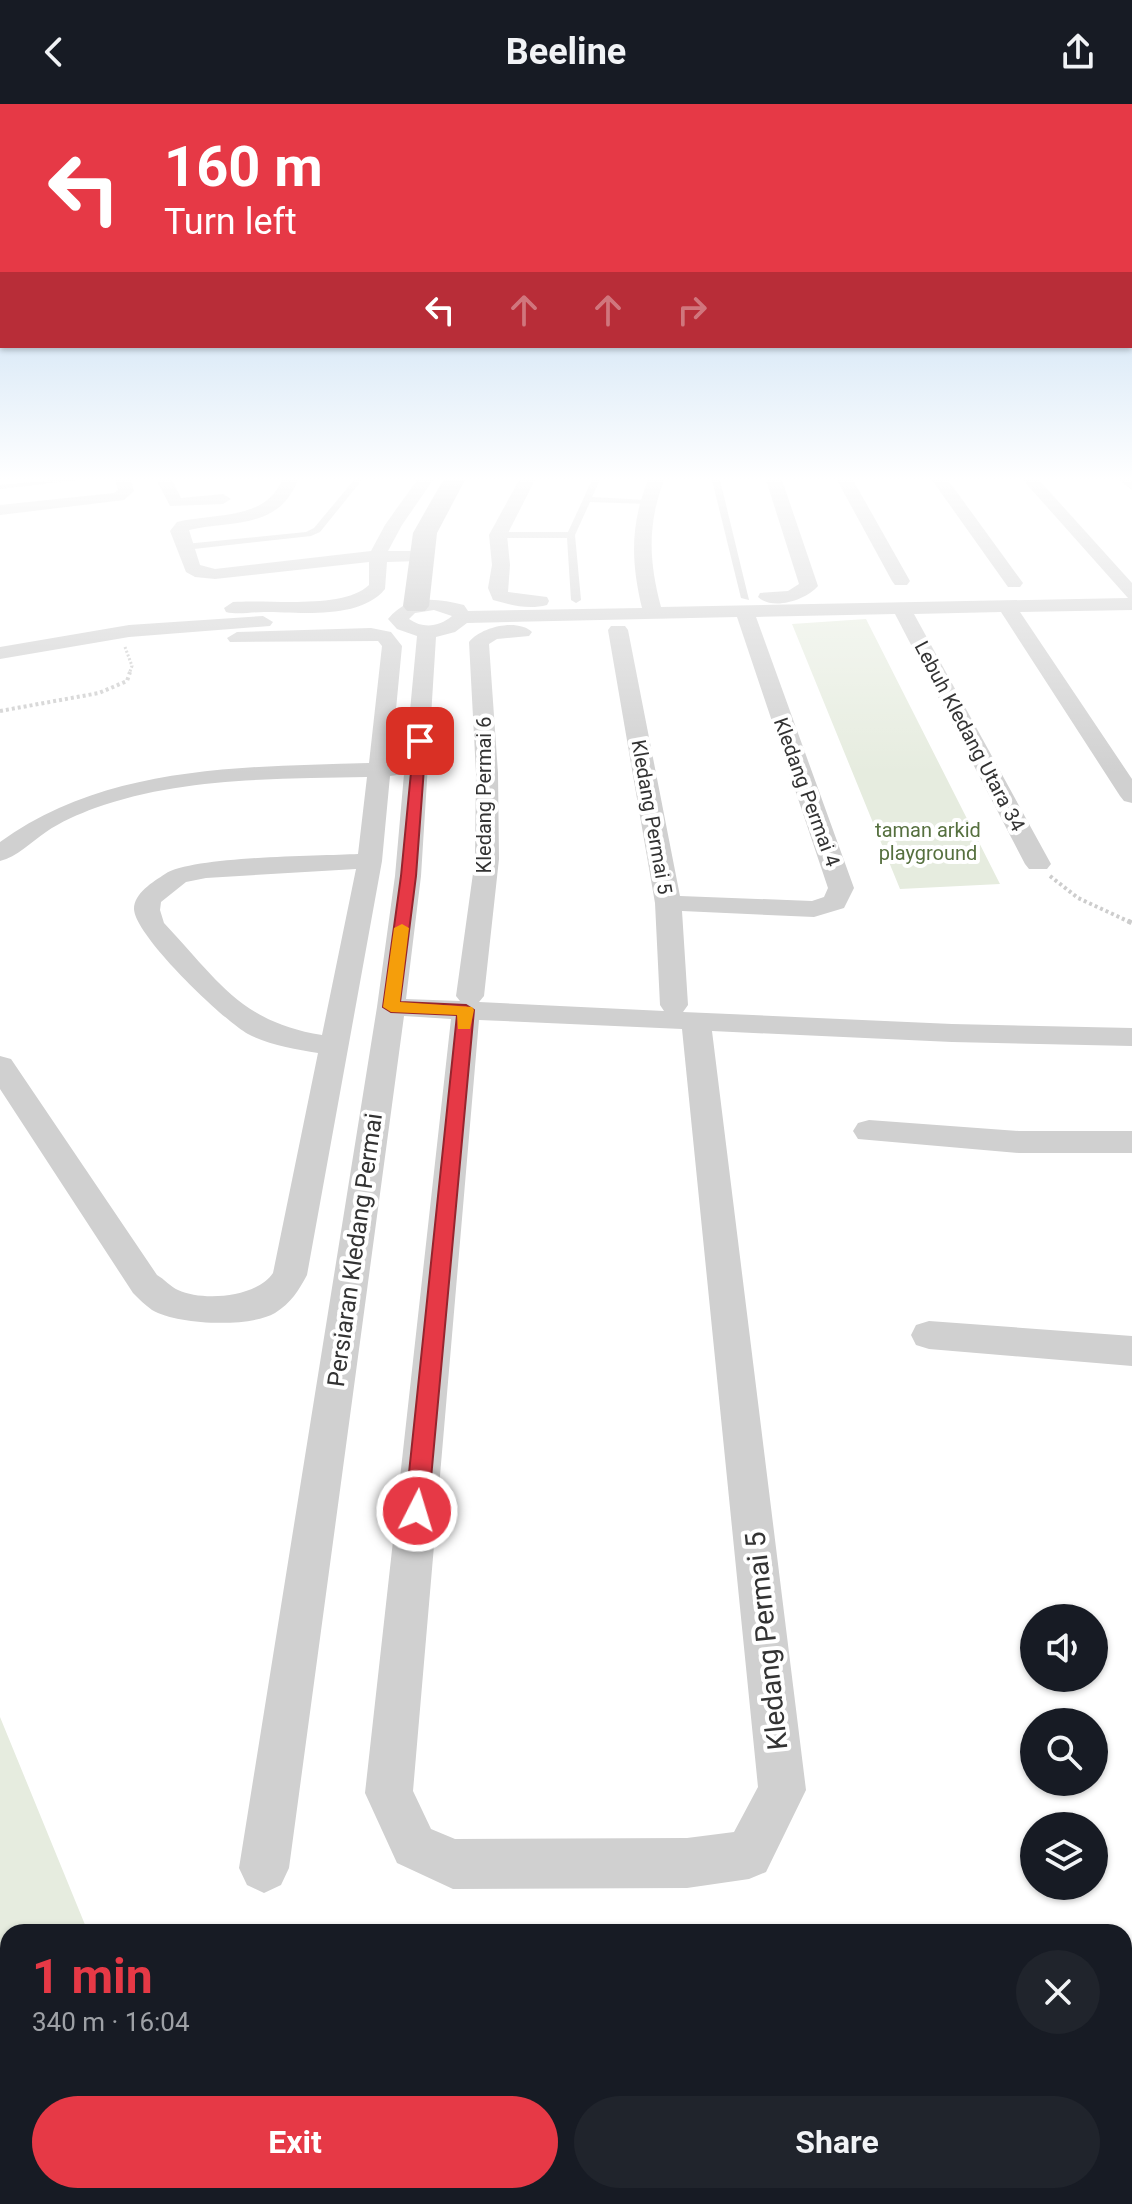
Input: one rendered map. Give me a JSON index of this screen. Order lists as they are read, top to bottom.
{
  "streets": {
    "street": [
      "Lebuh Kledang Utara 34",
      "Kledang Permai 4",
      "Kledang Permai 6",
      "Kledang Permai 5",
      "Persiaran Kledang Permai"
    ]
  },
  "crossings": [
    ["Kledang Permai 4", "Kledang Permai 5"],
    ["Kledang Permai 6", "Kledang Permai 5"]
  ],
  "parks": ["taman arkid playground"],
  "page": {
    "header": "Beeline",
    "turn": ["160 m", "Turn left"],
    "heading": ["1 min", "340 m · 16:04"],
    "buttons": ["Exit", "Share"]
  }
}
